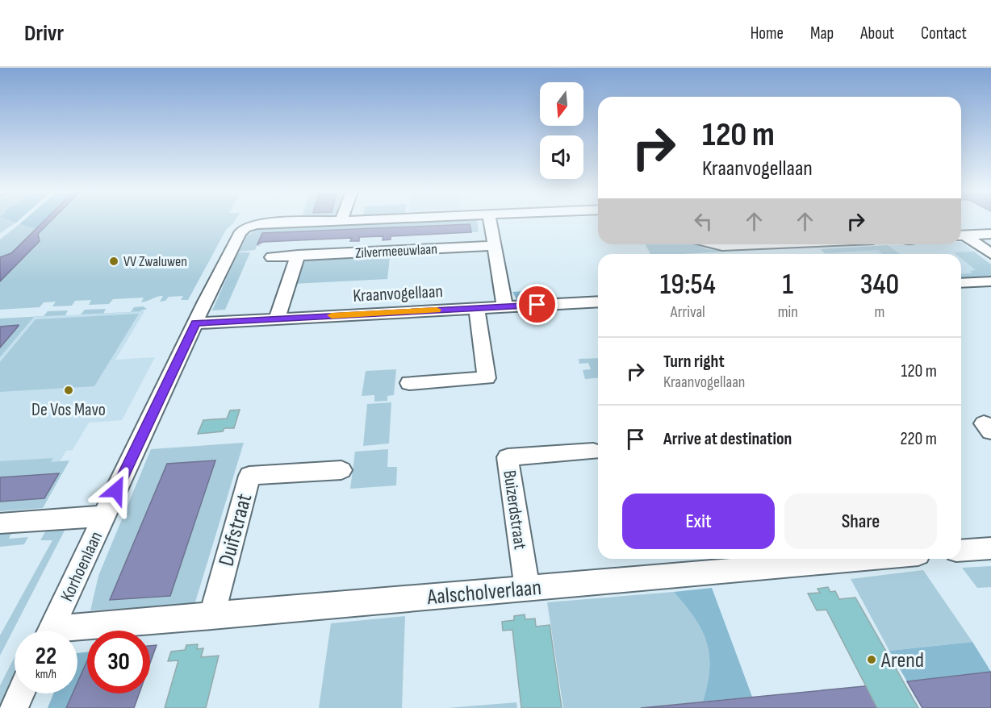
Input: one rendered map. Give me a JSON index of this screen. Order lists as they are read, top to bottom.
{
  "streets": {
    "street": [
      "Zilvermeeuwlaan",
      "Kraanvogellaan",
      "Buizerdstraat",
      "Duifstraat",
      "Korhoenlaan",
      "Aalscholverlaan"
    ]
  },
  "crossings": [
    ["Kraanvogellaan", "Korhoenlaan"],
    ["Buizerdstraat", "Aalscholverlaan"],
    ["Duifstraat", "Aalscholverlaan"]
  ],
  "places": ["VV Zwaluwen", "De Vos Mavo", "Arend"],
  "north": "bottom",
  "page": {
    "header": "Drivr",
    "nav": [
      "Home",
      "Map",
      "About",
      "Contact"
    ],
    "turn": ["120 m", "Kraanvogellaan"],
    "eta": [
      "19:54",
      "Arrival",
      "1",
      "min",
      "340",
      "m"
    ],
    "list": [
      {
        "name": "Turn right",
        "note": "Kraanvogellaan",
        "value": "120 m"
      },
      {
        "name": "Arrive at destination",
        "value": "220 m"
      }
    ],
    "buttons": ["Exit", "Share"],
    "speed": "22 km/h",
    "limit": "30"
  }
}
